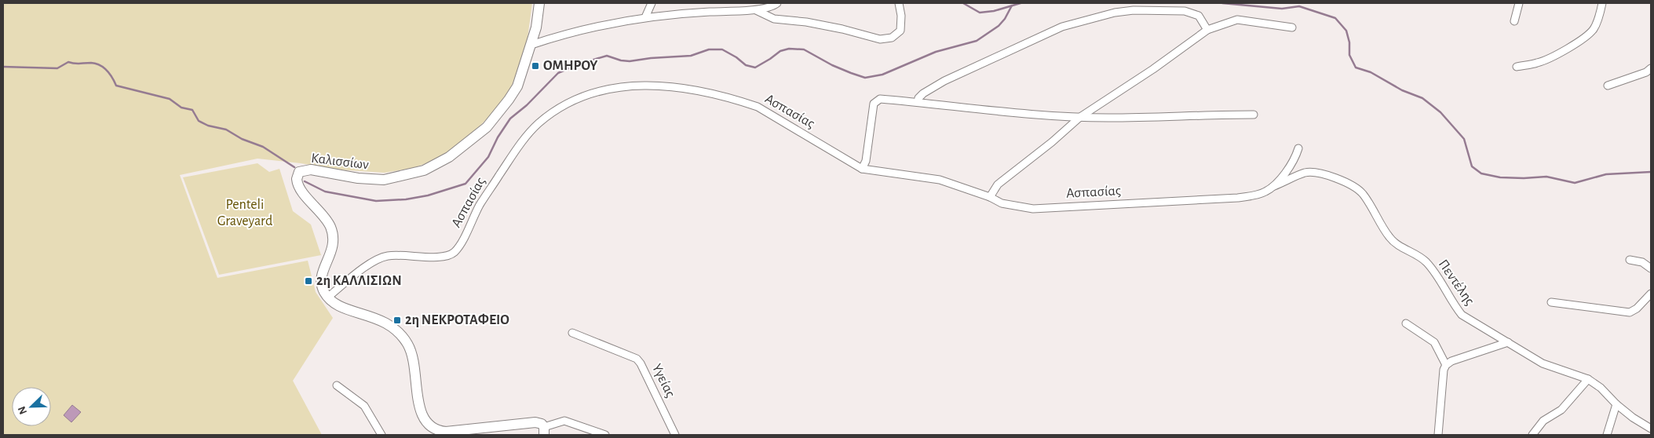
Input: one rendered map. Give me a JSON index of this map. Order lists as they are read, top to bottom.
{
  "streets": {
    "main road": ["Καλισσίων"],
    "street": ["Ασπασίας", "Πεντέλης", "Υγείας"]
  },
  "crossings": [
    ["Ασπασίας", "Καλισσίων"],
    ["Ασπασίας", "Πεντέλης"]
  ],
  "parks": ["Penteli Graveyard"],
  "places": {
    "transit": ["ΟΜΗΡΟΥ", "2η ΚΑΛΛΙΣΙΩΝ", "2η ΝΕΚΡΟΤΑΦΕΙΟ"]
  },
  "north": "bottom left"
}
